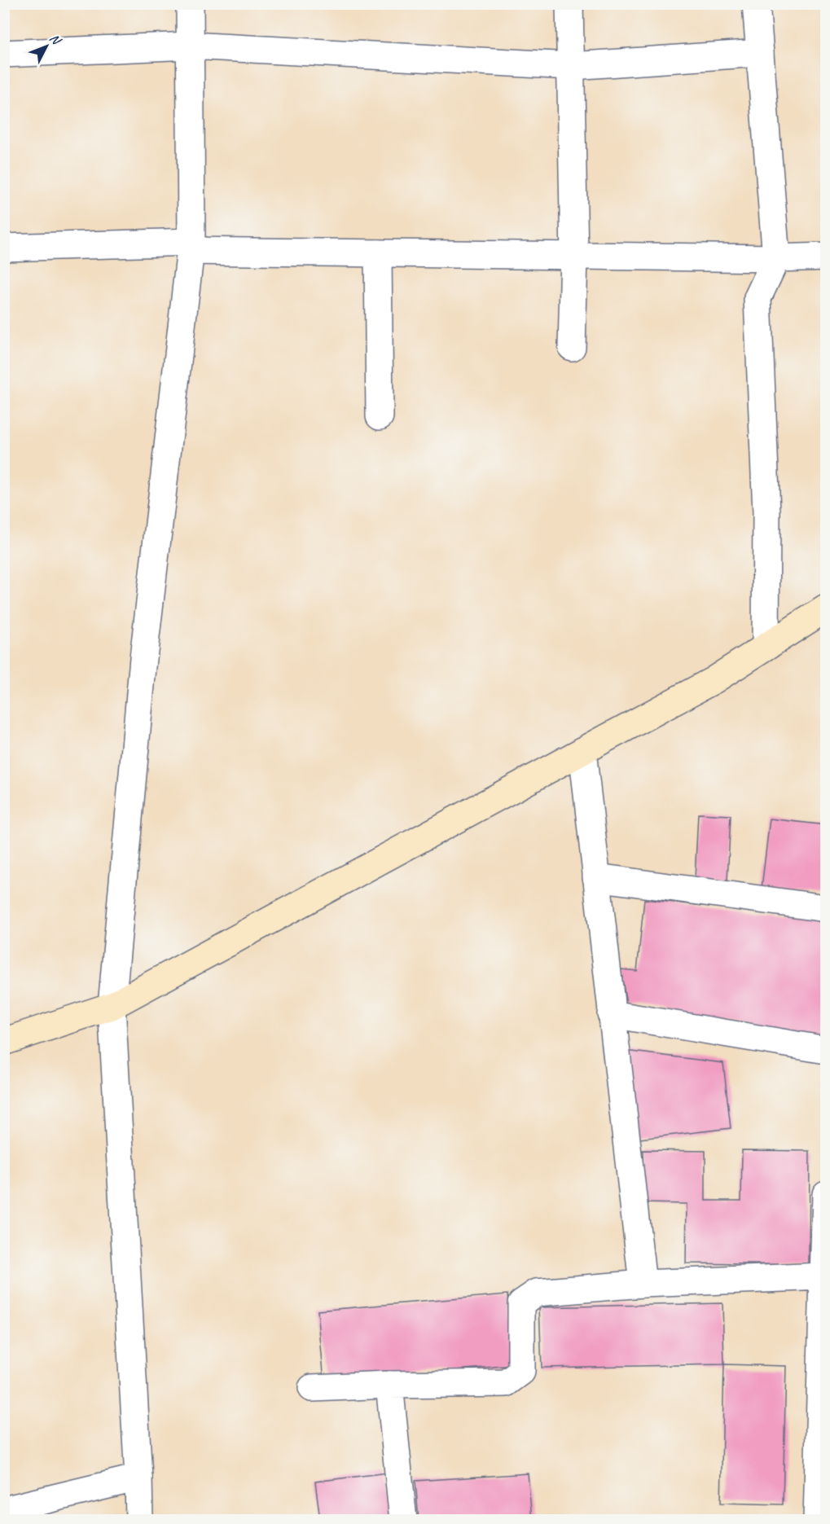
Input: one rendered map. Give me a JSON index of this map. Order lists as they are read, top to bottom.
{
  "north": "top right"
}
